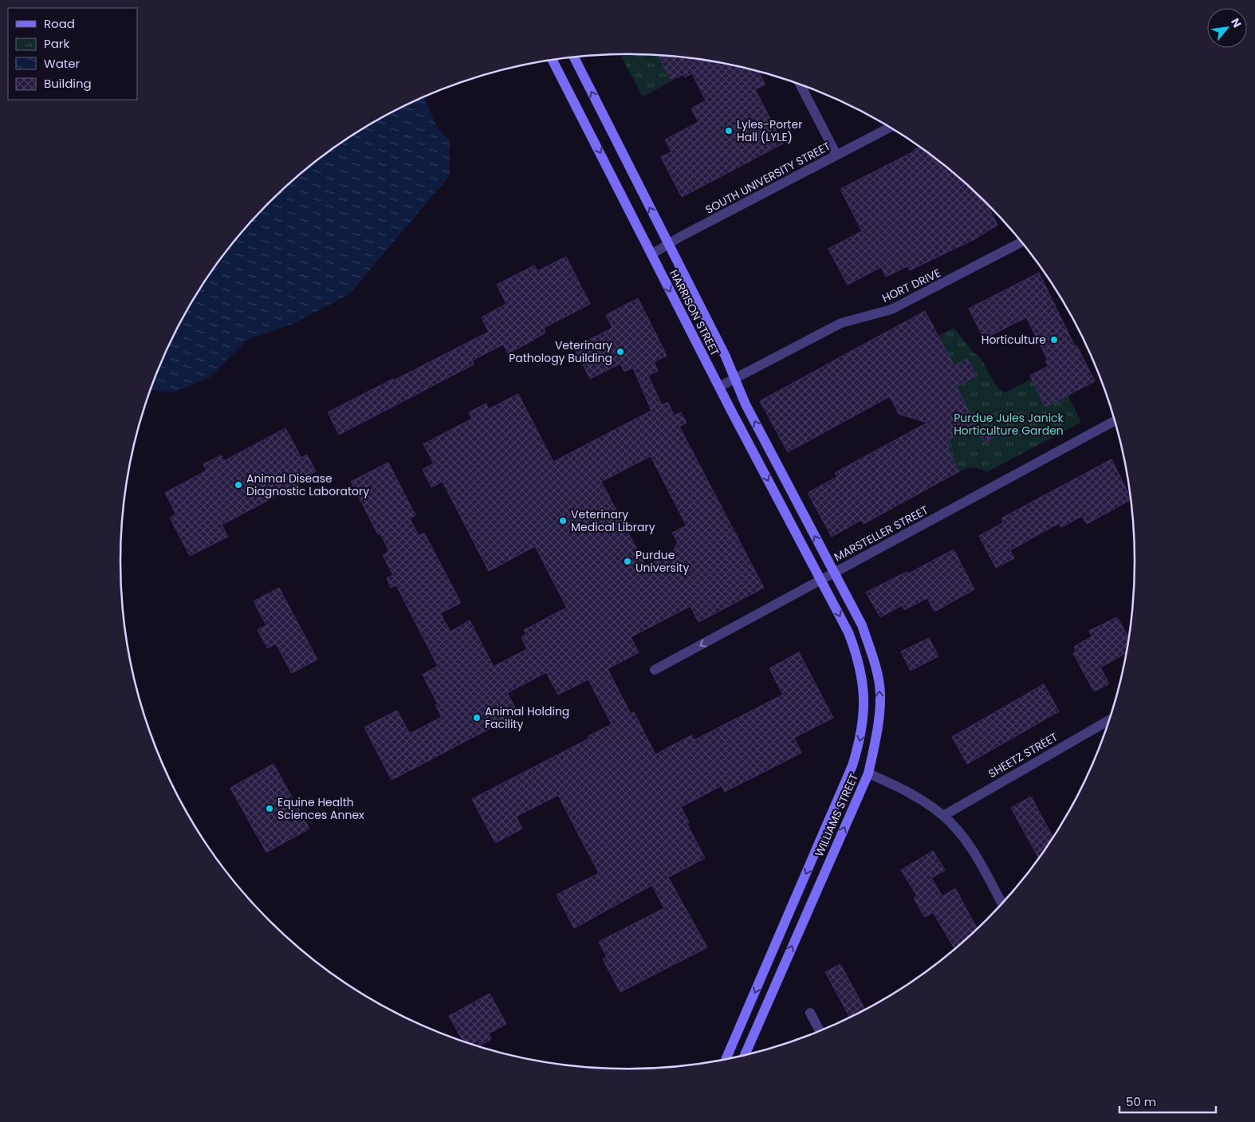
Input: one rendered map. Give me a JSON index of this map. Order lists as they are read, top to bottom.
{
  "streets": {
    "main road": ["HARRISON STREET", "WILLIAMS STREET"],
    "street": [
      "SOUTH UNIVERSITY STREET",
      "HORT DRIVE",
      "MARSTELLER STREET",
      "SHEETZ STREET"
    ]
  },
  "crossings": [
    ["SOUTH UNIVERSITY STREET", "HARRISON STREET"],
    ["HORT DRIVE", "HARRISON STREET"],
    ["HARRISON STREET", "MARSTELLER STREET"],
    ["HARRISON STREET", "WILLIAMS STREET"],
    ["MARSTELLER STREET", "WILLIAMS STREET"]
  ],
  "one_way": ["MARSTELLER STREET"],
  "parks": ["Purdue Jules Janick Horticulture Garden"],
  "places": [
    "Lyles-Porter Hall (LYLE)",
    "Horticulture",
    "Veterinary Pathology Building",
    "Animal Disease Diagnostic Laboratory",
    "Veterinary Medical Library",
    "Purdue University",
    "Animal Holding Facility",
    "Equine Health Sciences Annex"
  ],
  "legend": [
    "Road",
    "Park",
    "Water",
    "Building"
  ],
  "scale_bar": "50 m",
  "north": "top right"
}
